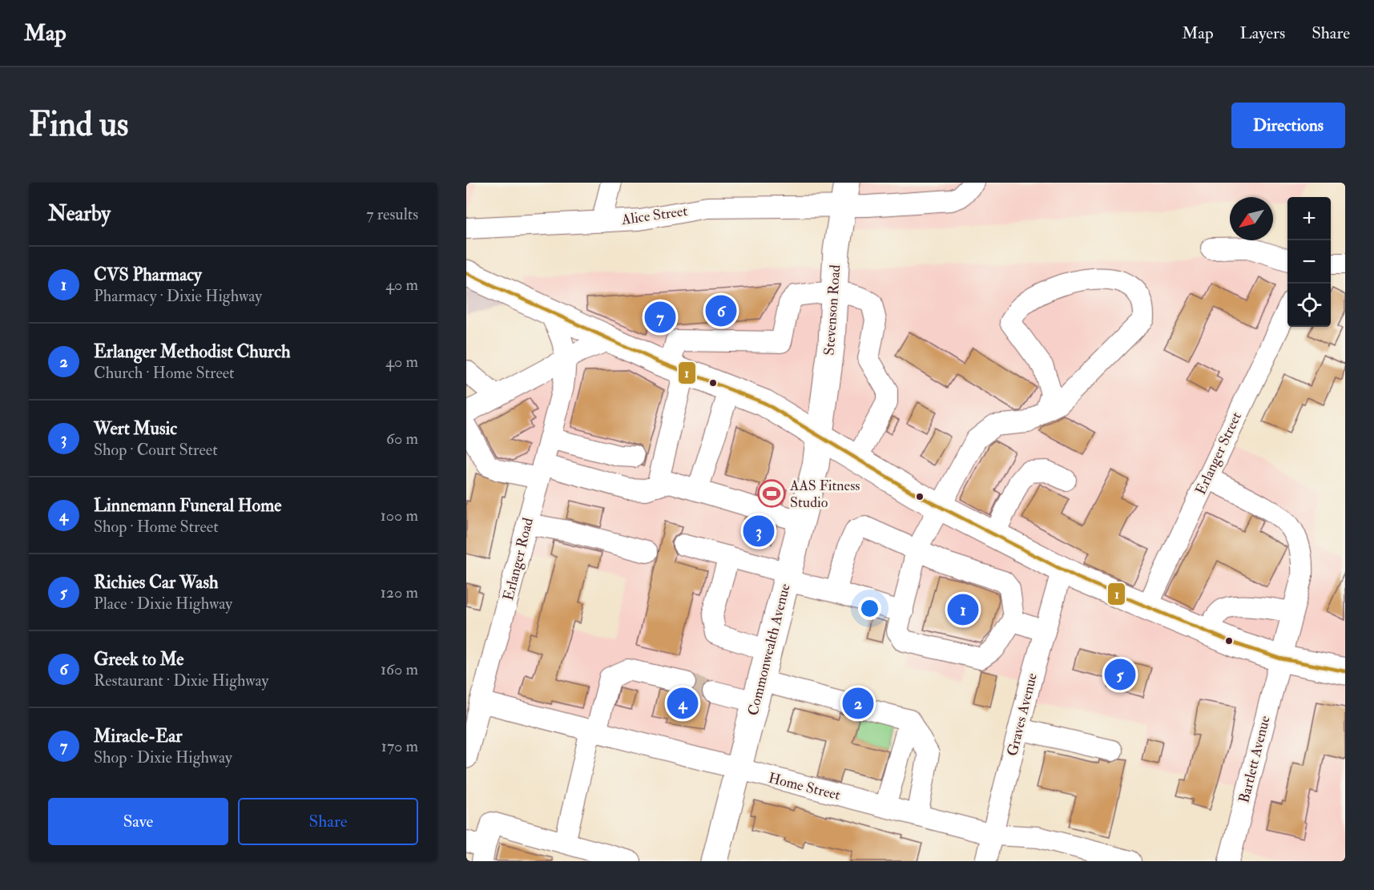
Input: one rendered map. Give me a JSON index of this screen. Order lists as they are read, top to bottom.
{
  "streets": {
    "main road": ["Stevenson Road", "Commonwealth Avenue"],
    "street": [
      "Alice Street",
      "Erlanger Street",
      "Erlanger Road",
      "Graves Avenue",
      "Bartlett Avenue",
      "Home Street"
    ]
  },
  "crossings": [
    ["Alice Street", "Stevenson Road"],
    ["Stevenson Road", "Commonwealth Avenue"],
    ["Erlanger Street", "Bartlett Avenue"],
    ["Erlanger Road", "Home Street"],
    ["Commonwealth Avenue", "Home Street"],
    ["Graves Avenue", "Home Street"]
  ],
  "places": {
    "sports": ["AAS Fitness Studio"]
  },
  "lines": ["transit line 1"],
  "north": "bottom left",
  "page": {
    "header": "Map",
    "nav": ["Map", "Layers", "Share"],
    "buttons": [
      "Directions",
      ["Save", "Share"]
    ],
    "title": "Find us",
    "heading": ["Nearby", "7 results"],
    "map_buttons": ["+", "−"],
    "list": [
      {
        "mark": "1",
        "name": "CVS Pharmacy",
        "note": "Pharmacy · Dixie Highway",
        "value": "40 m"
      },
      {
        "mark": "2",
        "name": "Erlanger Methodist Church",
        "note": "Church · Home Street",
        "value": "40 m"
      },
      {
        "mark": "3",
        "name": "Wert Music",
        "note": "Shop · Court Street",
        "value": "60 m"
      },
      {
        "mark": "4",
        "name": "Linnemann Funeral Home",
        "note": "Shop · Home Street",
        "value": "100 m"
      },
      {
        "mark": "5",
        "name": "Richies Car Wash",
        "note": "Place · Dixie Highway",
        "value": "120 m"
      },
      {
        "mark": "6",
        "name": "Greek to Me",
        "note": "Restaurant · Dixie Highway",
        "value": "160 m"
      },
      {
        "mark": "7",
        "name": "Miracle-Ear",
        "note": "Shop · Dixie Highway",
        "value": "170 m"
      }
    ],
    "pins": [
      "6",
      "7",
      "3",
      "1",
      "5",
      "2",
      "4"
    ]
  }
}
